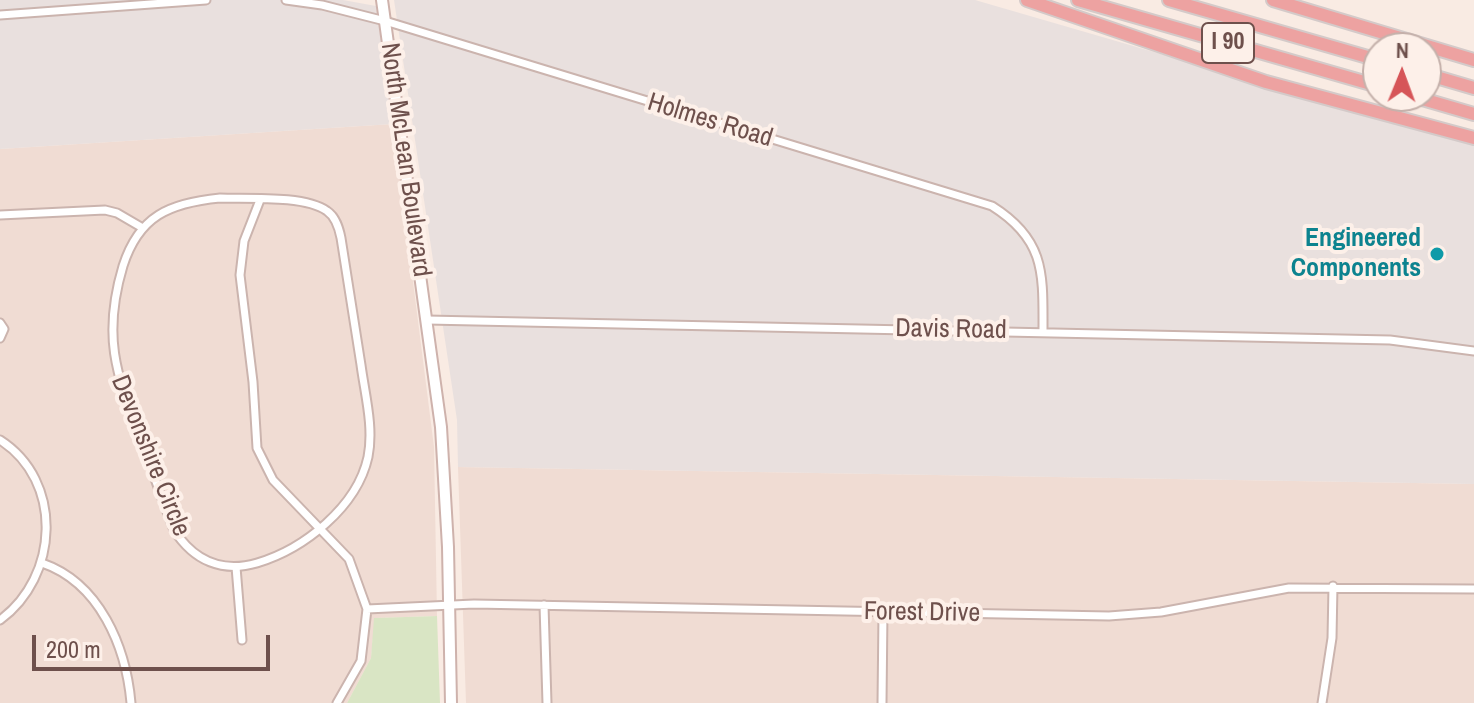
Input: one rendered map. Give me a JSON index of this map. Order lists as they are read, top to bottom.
{
  "streets": {
    "highway": ["I 90"],
    "main road": ["North McLean Boulevard"],
    "street": [
      "Holmes Road",
      "Davis Road",
      "Devonshire Circle",
      "Forest Drive"
    ]
  },
  "crossings": [
    ["Holmes Road", "North McLean Boulevard"],
    ["Holmes Road", "Davis Road"],
    ["North McLean Boulevard", "Davis Road"],
    ["North McLean Boulevard", "Forest Drive"]
  ],
  "places": ["Engineered Components"],
  "scale_bar": "200 m",
  "north": "top"
}
